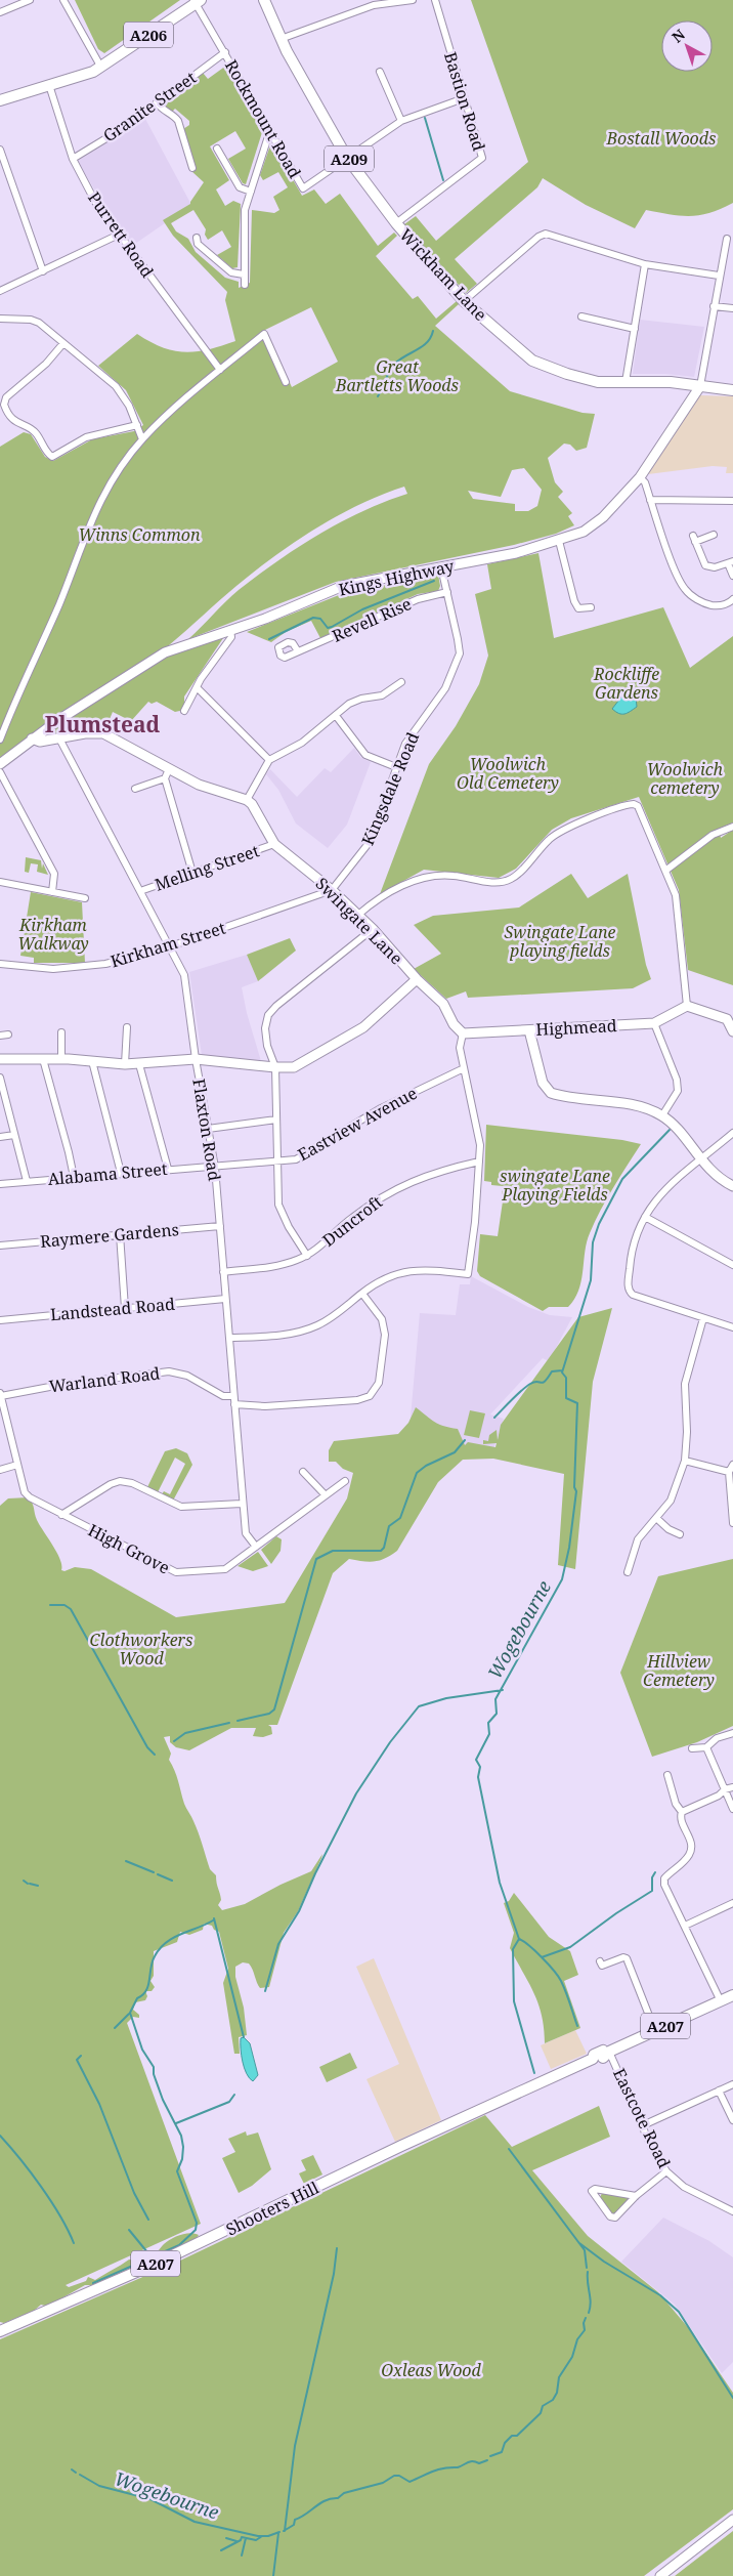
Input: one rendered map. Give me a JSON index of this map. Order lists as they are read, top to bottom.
{
  "streets": {
    "main road": [
      "A206",
      "A209",
      "Wickham Lane",
      "A207",
      "Shooters Hill"
    ],
    "street": [
      "Bastion Road",
      "Granite Street",
      "Rockmount Road",
      "Purrett Road",
      "Kings Highway",
      "Revell Rise",
      "Kingsdale Road",
      "Melling Street",
      "Swingate Lane",
      "Kirkham Street",
      "Highmead",
      "Eastview Avenue",
      "Flaxton Road",
      "Alabama Street",
      "Duncroft",
      "Raymere Gardens",
      "Landstead Road",
      "Warland Road",
      "High Grove",
      "Eastcote Road"
    ]
  },
  "crossings": [
    ["A206", "Rockmount Road"],
    ["A206", "Purrett Road"],
    ["Bastion Road", "Wickham Lane"],
    ["Granite Street", "Rockmount Road"],
    ["Granite Street", "Purrett Road"],
    ["Rockmount Road", "Wickham Lane"],
    ["Wickham Lane", "Kings Highway"],
    ["Kings Highway", "Kingsdale Road"],
    ["Revell Rise", "Kingsdale Road"],
    ["Kingsdale Road", "Swingate Lane"],
    ["Kingsdale Road", "Kirkham Street"],
    ["Melling Street", "Swingate Lane"],
    ["Melling Street", "Flaxton Road"],
    ["Swingate Lane", "Kirkham Street"],
    ["Swingate Lane", "Highmead"],
    ["Kirkham Street", "Flaxton Road"],
    ["Eastview Avenue", "Flaxton Road"],
    ["Eastview Avenue", "Alabama Street"],
    ["Flaxton Road", "Alabama Street"],
    ["Flaxton Road", "Duncroft"],
    ["Flaxton Road", "Raymere Gardens"],
    ["Flaxton Road", "Landstead Road"],
    ["Flaxton Road", "Warland Road"],
    ["Flaxton Road", "High Grove"],
    ["A207", "Eastcote Road"],
    ["A207", "Shooters Hill"],
    ["Eastcote Road", "Shooters Hill"]
  ],
  "districts": ["Plumstead"],
  "water": ["Wogebourne"],
  "parks": [
    "Bostall Woods",
    "Great Bartletts Woods",
    "Winns Common",
    "Rockliffe Gardens",
    "Woolwich Old Cemetery",
    "Woolwich cemetery",
    "Kirkham Walkway",
    "Swingate Lane playing fields",
    "swingate Lane Playing Fields",
    "Clothworkers Wood",
    "Hillview Cemetery",
    "Oxleas Wood"
  ],
  "north": "top left"
}
